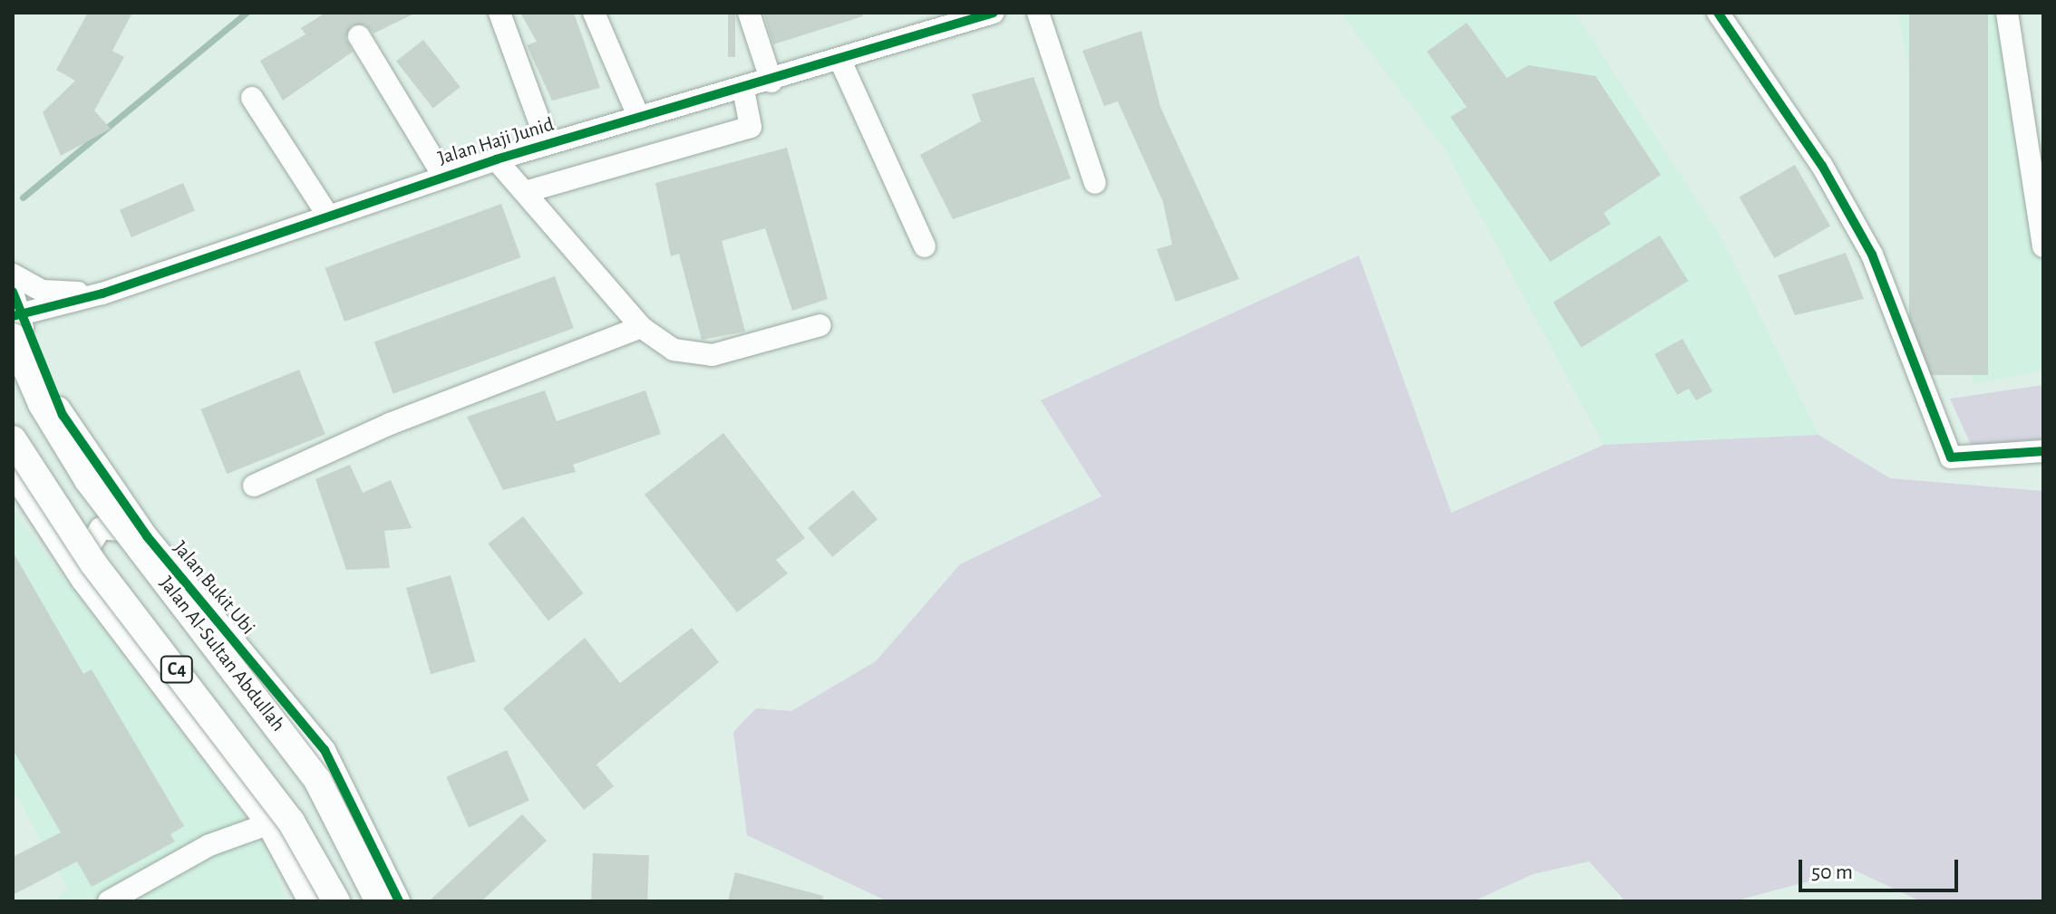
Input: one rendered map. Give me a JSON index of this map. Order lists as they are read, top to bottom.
{
  "streets": {
    "main road": ["Jalan Al-Sultan Abdullah", "C4"],
    "street": ["Jalan Haji Junid", "Jalan Bukit Ubi"]
  },
  "crossings": [
    ["Jalan Haji Junid", "Jalan Bukit Ubi"],
    ["Jalan Haji Junid", "Jalan Al-Sultan Abdullah"],
    ["Jalan Bukit Ubi", "Jalan Al-Sultan Abdullah"]
  ],
  "scale_bar": "50 m"
}
